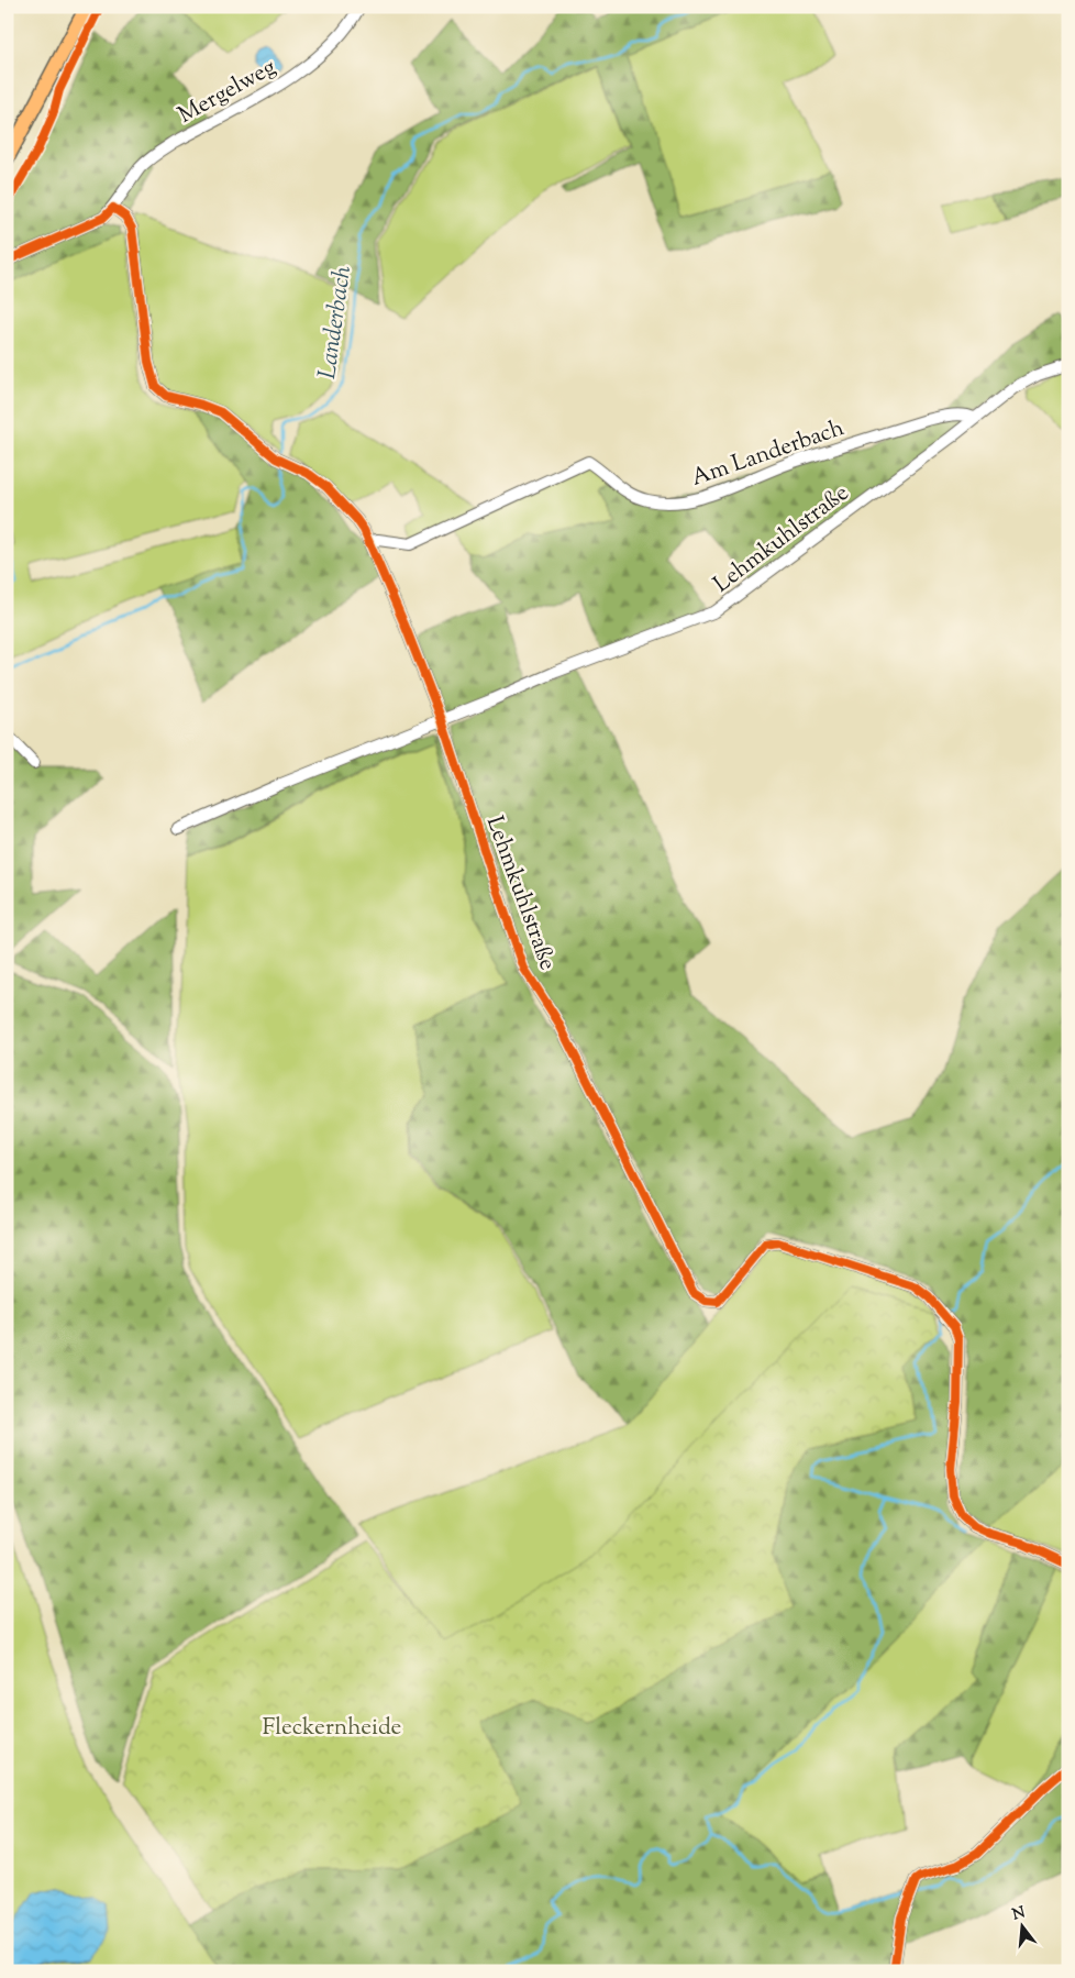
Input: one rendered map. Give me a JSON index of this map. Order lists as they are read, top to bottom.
{
  "streets": {
    "street": ["Mergelweg", "Am Landerbach", "Lehmkuhlstraße"]
  },
  "crossings": [
    ["Mergelweg", "Lehmkuhlstraße"],
    ["Am Landerbach", "Lehmkuhlstraße"]
  ],
  "water": ["Landerbach"],
  "parks": ["Fleckernheide"],
  "north": "top"
}
